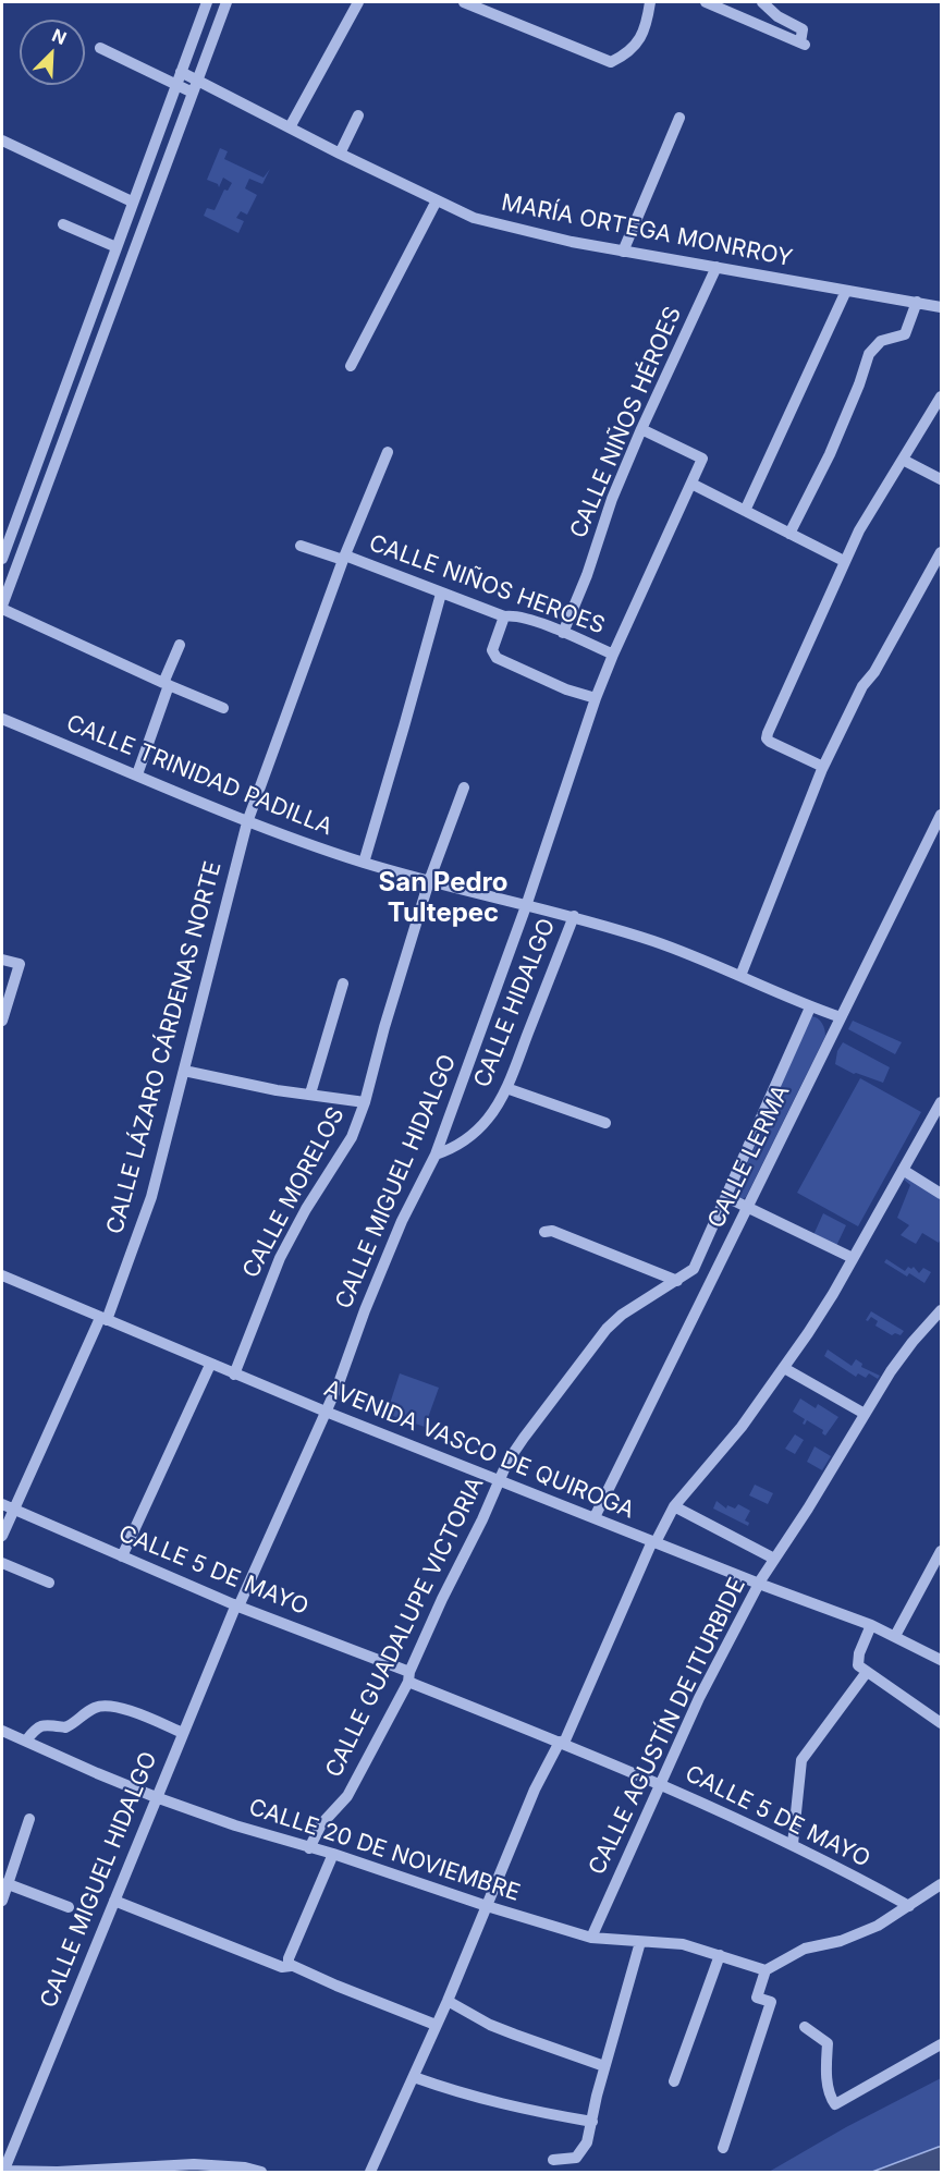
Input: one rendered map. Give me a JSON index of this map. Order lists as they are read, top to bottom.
{
  "streets": {
    "street": [
      "MARÍA ORTEGA MONRROY",
      "CALLE NIÑOS HÉROES",
      "CALLE NIÑOS HEROES",
      "CALLE TRINIDAD PADILLA",
      "CALLE HIDALGO",
      "CALLE LÁZARO CÁRDENAS NORTE",
      "CALLE LERMA",
      "CALLE MIGUEL HIDALGO",
      "CALLE MORELOS",
      "AVENIDA VASCO DE QUIROGA",
      "CALLE 5 DE MAYO",
      "CALLE GUADALUPE VICTORIA",
      "CALLE AGUSTÍN DE ITURBIDE",
      "CALLE 20 DE NOVIEMBRE"
    ]
  },
  "crossings": [
    ["MARÍA ORTEGA MONRROY", "CALLE NIÑOS HÉROES"],
    ["CALLE NIÑOS HÉROES", "CALLE NIÑOS HEROES"],
    ["CALLE NIÑOS HÉROES", "CALLE MIGUEL HIDALGO"],
    ["CALLE NIÑOS HEROES", "CALLE LÁZARO CÁRDENAS NORTE"],
    ["CALLE NIÑOS HEROES", "CALLE MIGUEL HIDALGO"],
    ["CALLE TRINIDAD PADILLA", "CALLE HIDALGO"],
    ["CALLE TRINIDAD PADILLA", "CALLE LÁZARO CÁRDENAS NORTE"],
    ["CALLE TRINIDAD PADILLA", "CALLE LERMA"],
    ["CALLE TRINIDAD PADILLA", "CALLE MIGUEL HIDALGO"],
    ["CALLE TRINIDAD PADILLA", "CALLE MORELOS"],
    ["CALLE TRINIDAD PADILLA", "CALLE GUADALUPE VICTORIA"],
    ["CALLE HIDALGO", "CALLE MIGUEL HIDALGO"],
    ["CALLE LÁZARO CÁRDENAS NORTE", "CALLE MORELOS"],
    ["CALLE LÁZARO CÁRDENAS NORTE", "AVENIDA VASCO DE QUIROGA"],
    ["CALLE LÁZARO CÁRDENAS NORTE", "CALLE 5 DE MAYO"],
    ["CALLE LERMA", "AVENIDA VASCO DE QUIROGA"],
    ["CALLE MIGUEL HIDALGO", "AVENIDA VASCO DE QUIROGA"],
    ["CALLE MIGUEL HIDALGO", "CALLE 5 DE MAYO"],
    ["CALLE MIGUEL HIDALGO", "CALLE 20 DE NOVIEMBRE"],
    ["CALLE MORELOS", "AVENIDA VASCO DE QUIROGA"],
    ["AVENIDA VASCO DE QUIROGA", "CALLE GUADALUPE VICTORIA"],
    ["AVENIDA VASCO DE QUIROGA", "CALLE AGUSTÍN DE ITURBIDE"],
    ["CALLE 5 DE MAYO", "CALLE GUADALUPE VICTORIA"],
    ["CALLE 5 DE MAYO", "CALLE AGUSTÍN DE ITURBIDE"],
    ["CALLE GUADALUPE VICTORIA", "CALLE 20 DE NOVIEMBRE"],
    ["CALLE AGUSTÍN DE ITURBIDE", "CALLE 20 DE NOVIEMBRE"]
  ],
  "districts": ["San Pedro Tultepec"],
  "north": "top right"
}
